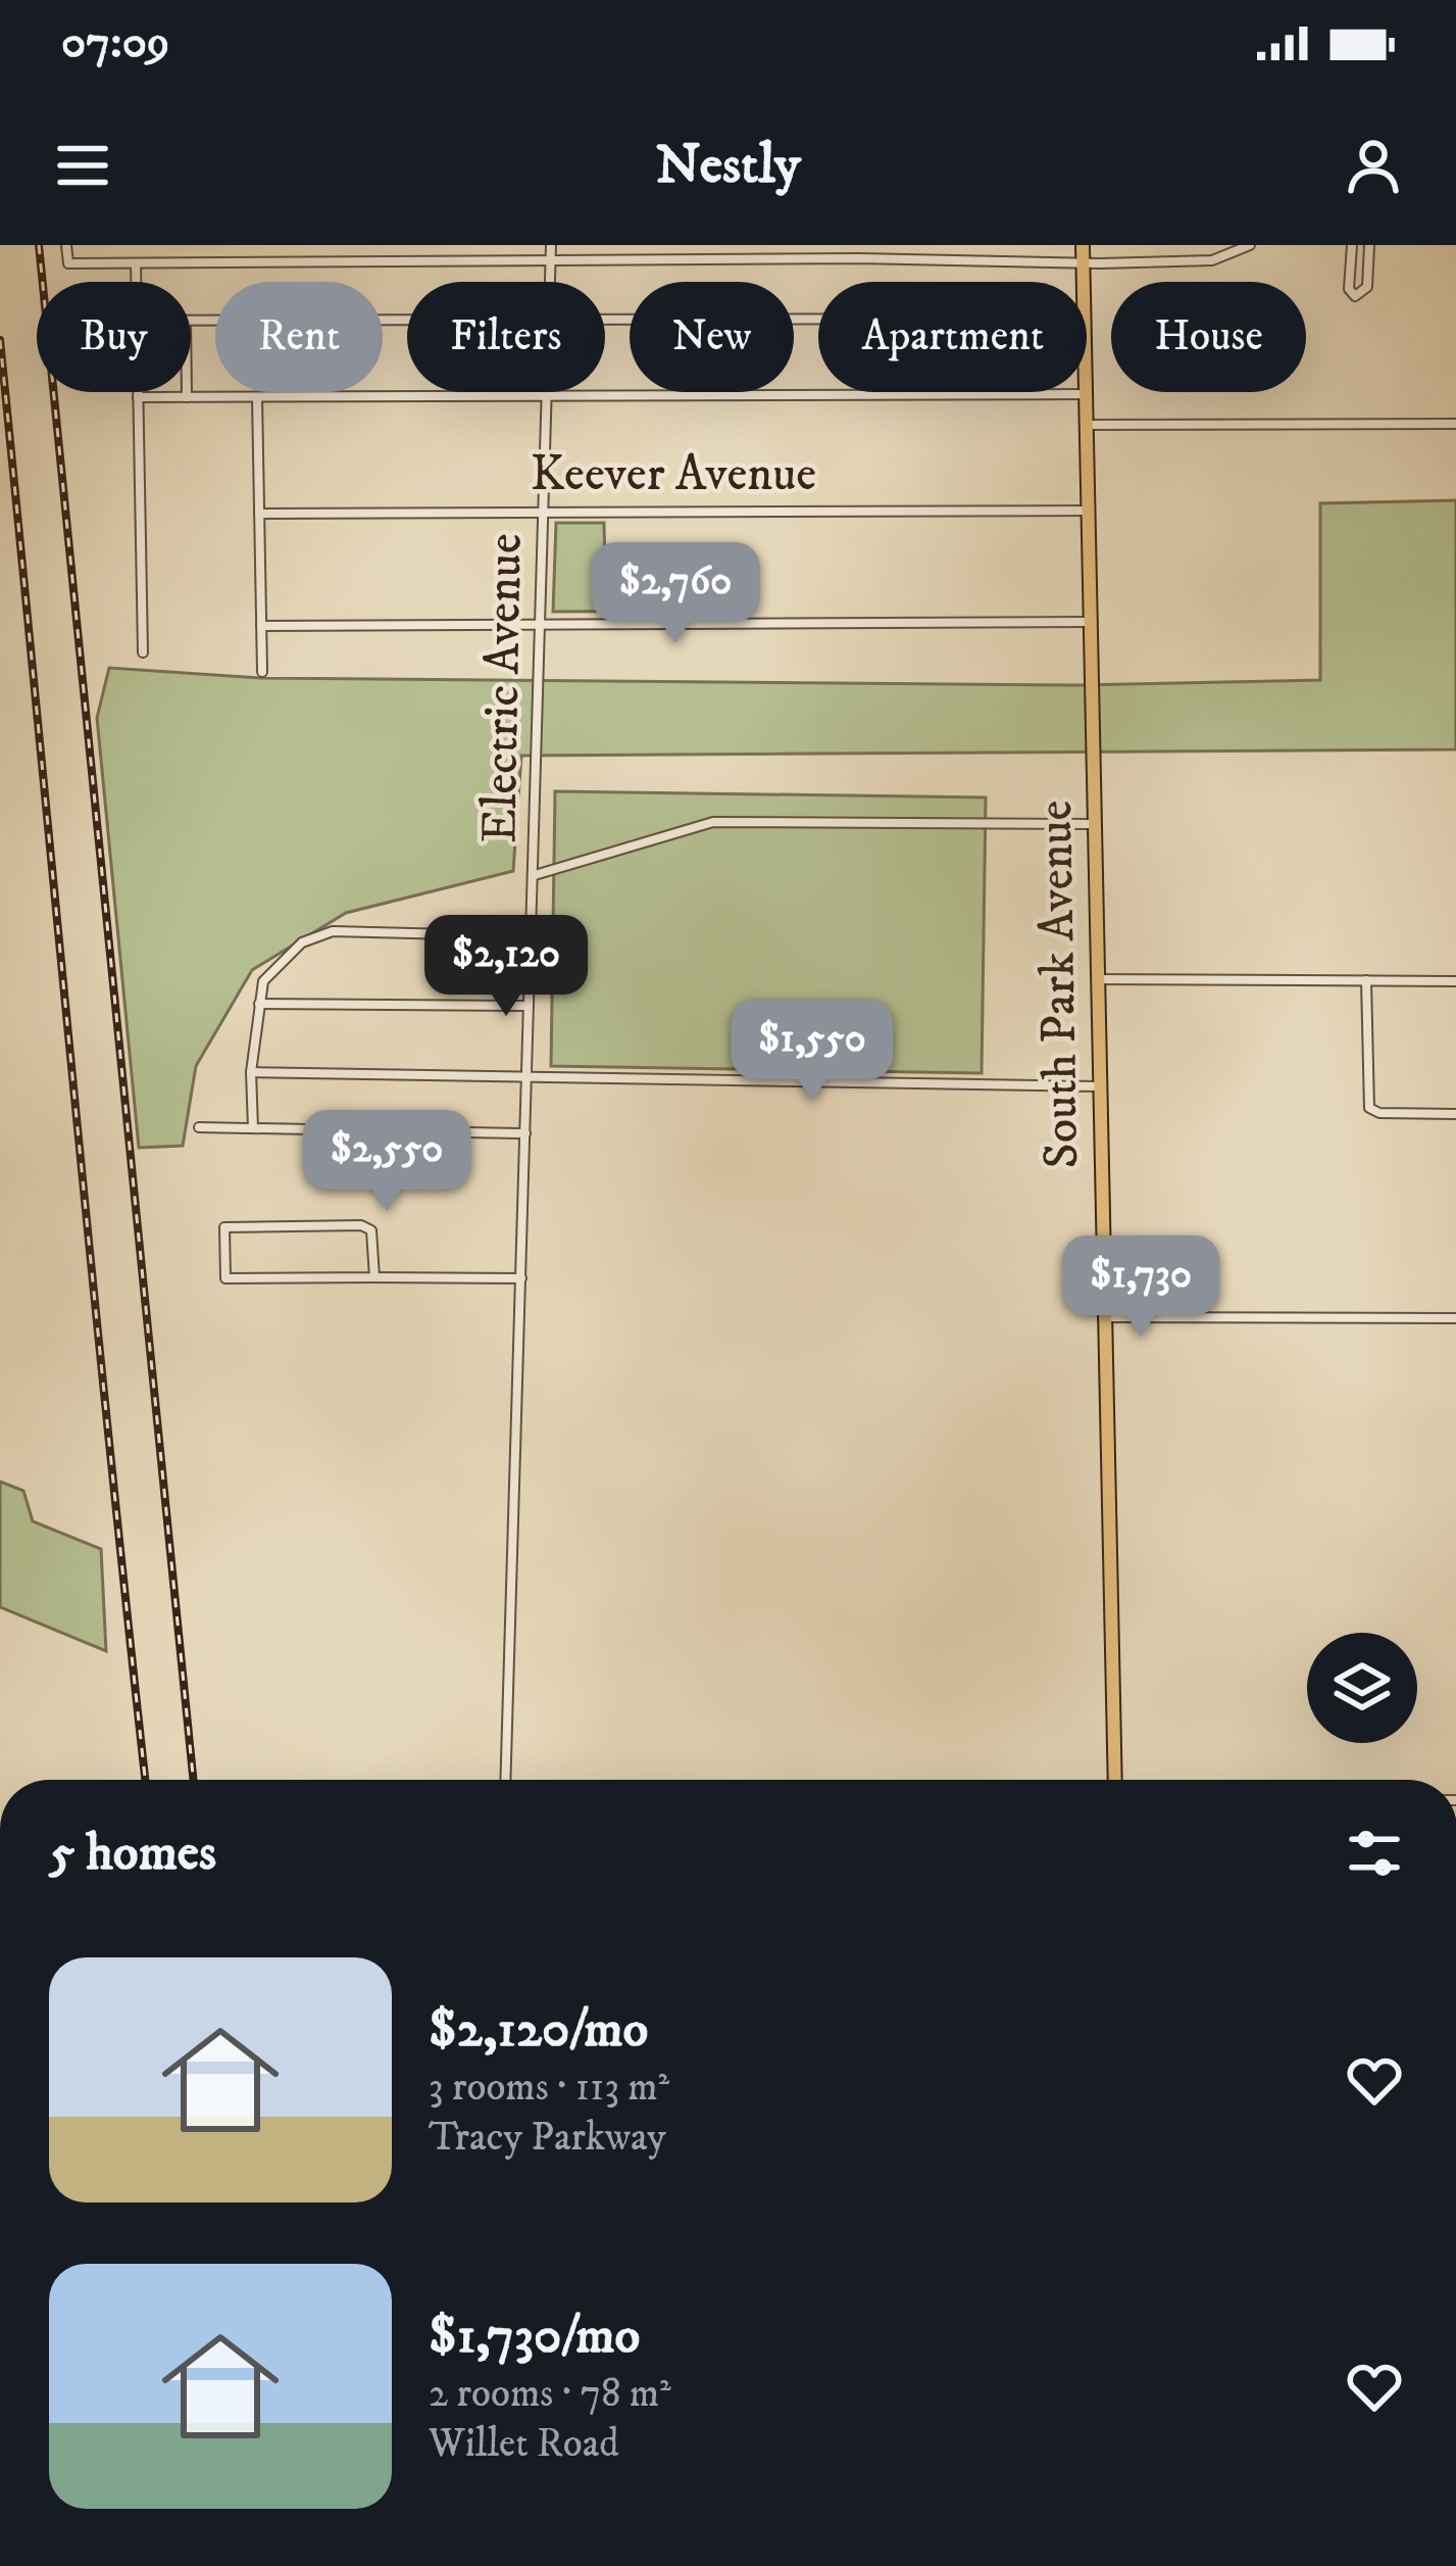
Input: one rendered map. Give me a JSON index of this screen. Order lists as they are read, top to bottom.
{
  "streets": {
    "main road": ["South Park Avenue"],
    "street": ["Keever Avenue", "Electric Avenue"]
  },
  "crossings": [
    ["Keever Avenue", "Electric Avenue"],
    ["Keever Avenue", "South Park Avenue"]
  ],
  "page": {
    "status": "07:09",
    "header": "Nestly",
    "chip": [
      "Buy",
      "Rent",
      "Filters",
      "New",
      "Apartment",
      "House"
    ],
    "price": [
      "$2,760",
      "$2,120",
      "$1,550",
      "$2,550",
      "$1,730"
    ],
    "heading": "5 homes",
    "list": [
      {
        "name": "$2,120/mo",
        "note": "3 rooms · 113 m² · Tracy Parkway"
      },
      {
        "name": "$1,730/mo",
        "note": "2 rooms · 78 m² · Willet Road"
      }
    ]
  }
}
